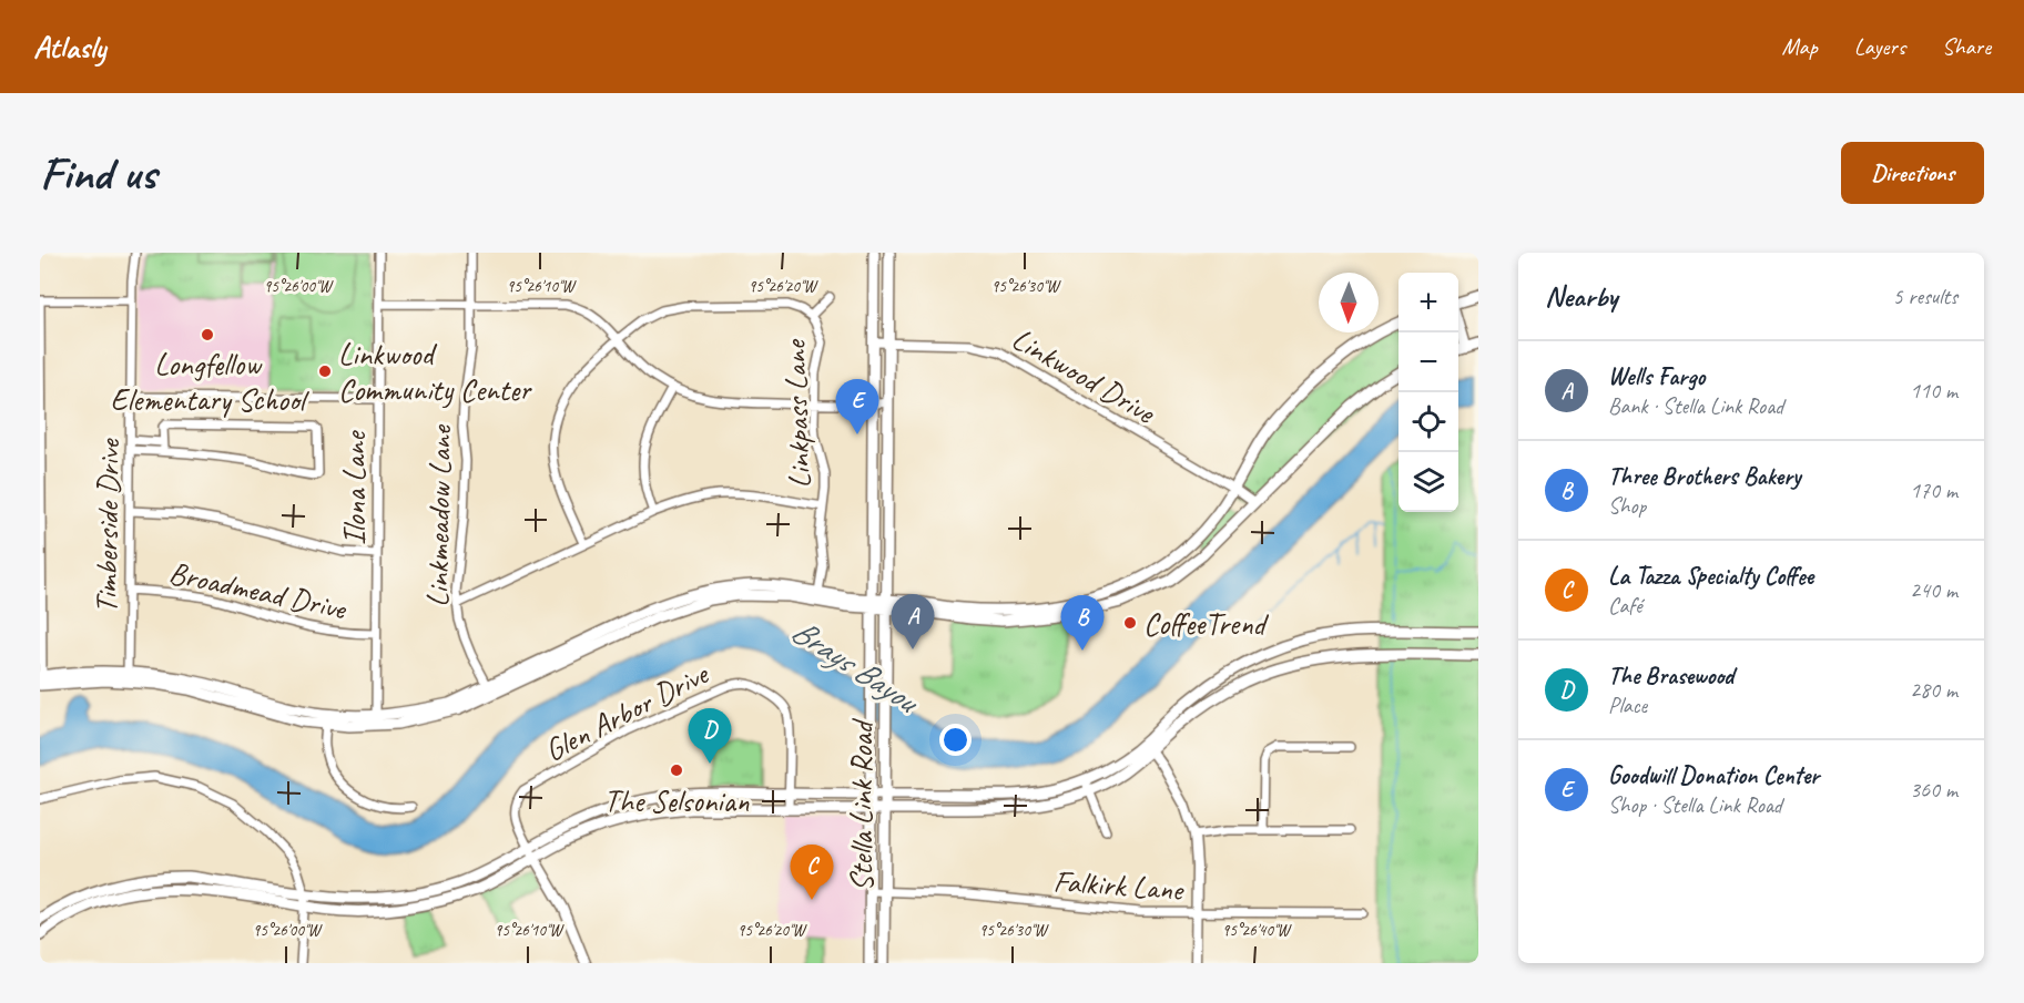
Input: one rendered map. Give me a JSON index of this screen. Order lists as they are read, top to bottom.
{
  "streets": {
    "main road": ["Stella Link Road"],
    "street": [
      "Linkwood Drive",
      "Linkpass Lane",
      "Ilona Lane",
      "Linkmeadow Lane",
      "Timberside Drive",
      "Broadmead Drive",
      "Glen Arbor Drive",
      "Falkirk Lane"
    ]
  },
  "crossings": [
    ["Linkwood Drive", "Stella Link Road"],
    ["Ilona Lane", "Broadmead Drive"],
    ["Timberside Drive", "Broadmead Drive"],
    ["Stella Link Road", "Falkirk Lane"]
  ],
  "water": ["Brays Bayou"],
  "places": [
    "Longfellow Elementary School",
    "Linkwood Community Center",
    "CoffeeTrend",
    "The Selsonian"
  ],
  "north": "bottom",
  "page": {
    "header": "Atlasly",
    "nav": ["Map", "Layers", "Share"],
    "buttons": "Directions",
    "title": "Find us",
    "heading": ["Nearby", "5 results"],
    "map_buttons": ["+", "−"],
    "list": [
      {
        "mark": "A",
        "name": "Wells Fargo",
        "note": "Bank · Stella Link Road",
        "value": "110 m"
      },
      {
        "mark": "B",
        "name": "Three Brothers Bakery",
        "note": "Shop",
        "value": "170 m"
      },
      {
        "mark": "C",
        "name": "La Tazza Specialty Coffee",
        "note": "Café",
        "value": "240 m"
      },
      {
        "mark": "D",
        "name": "The Brasewood",
        "note": "Place",
        "value": "280 m"
      },
      {
        "mark": "E",
        "name": "Goodwill Donation Center",
        "note": "Shop · Stella Link Road",
        "value": "360 m"
      }
    ],
    "pins": [
      "E",
      "A",
      "B",
      "D",
      "C"
    ]
  },
  "coordinates": [
    "95°26'00\"W",
    "95°26'10\"W",
    "95°26'20\"W",
    "95°26'30\"W",
    "95°26'40\"W"
  ]
}
